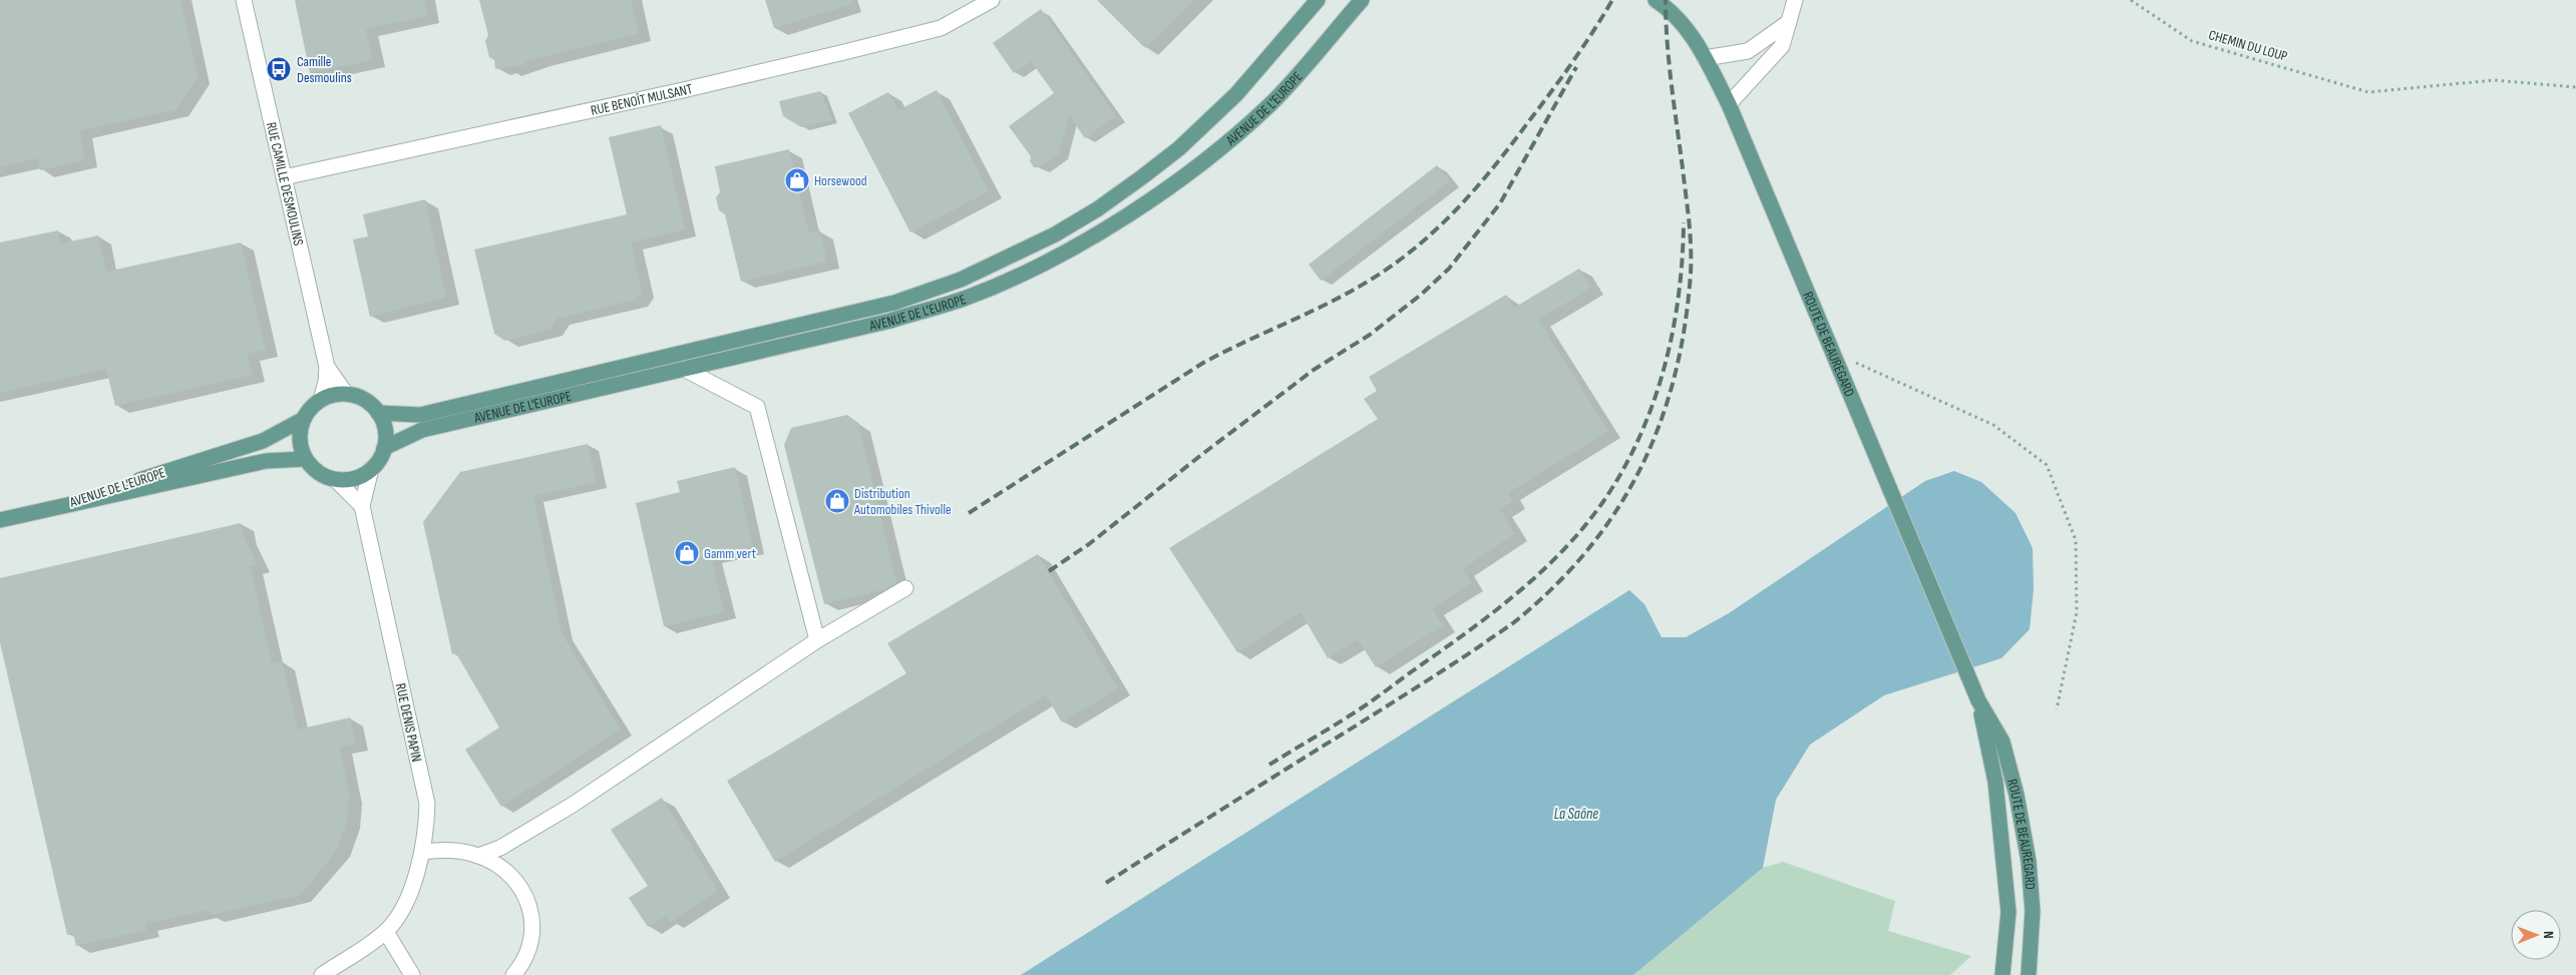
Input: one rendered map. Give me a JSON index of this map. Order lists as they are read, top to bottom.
{
  "streets": {
    "main road": ["AVENUE DE L'EUROPE", "ROUTE DE BEAUREGARD"],
    "street": ["RUE BENOÎT MULSANT", "RUE CAMILLE DESMOULINS", "RUE DENIS PAPIN"],
    "path": ["CHEMIN DU LOUP"]
  },
  "crossings": [
    ["RUE BENOÎT MULSANT", "RUE CAMILLE DESMOULINS"],
    ["AVENUE DE L'EUROPE", "RUE CAMILLE DESMOULINS"],
    ["AVENUE DE L'EUROPE", "RUE DENIS PAPIN"],
    ["RUE CAMILLE DESMOULINS", "RUE DENIS PAPIN"]
  ],
  "water": ["La Saône"],
  "places": {
    "bus stop": ["Camille Desmoulins"],
    "shop": ["Horsewood", "Distribution Automobiles Thivolle", "Gamm vert"]
  },
  "north": "right"
}
